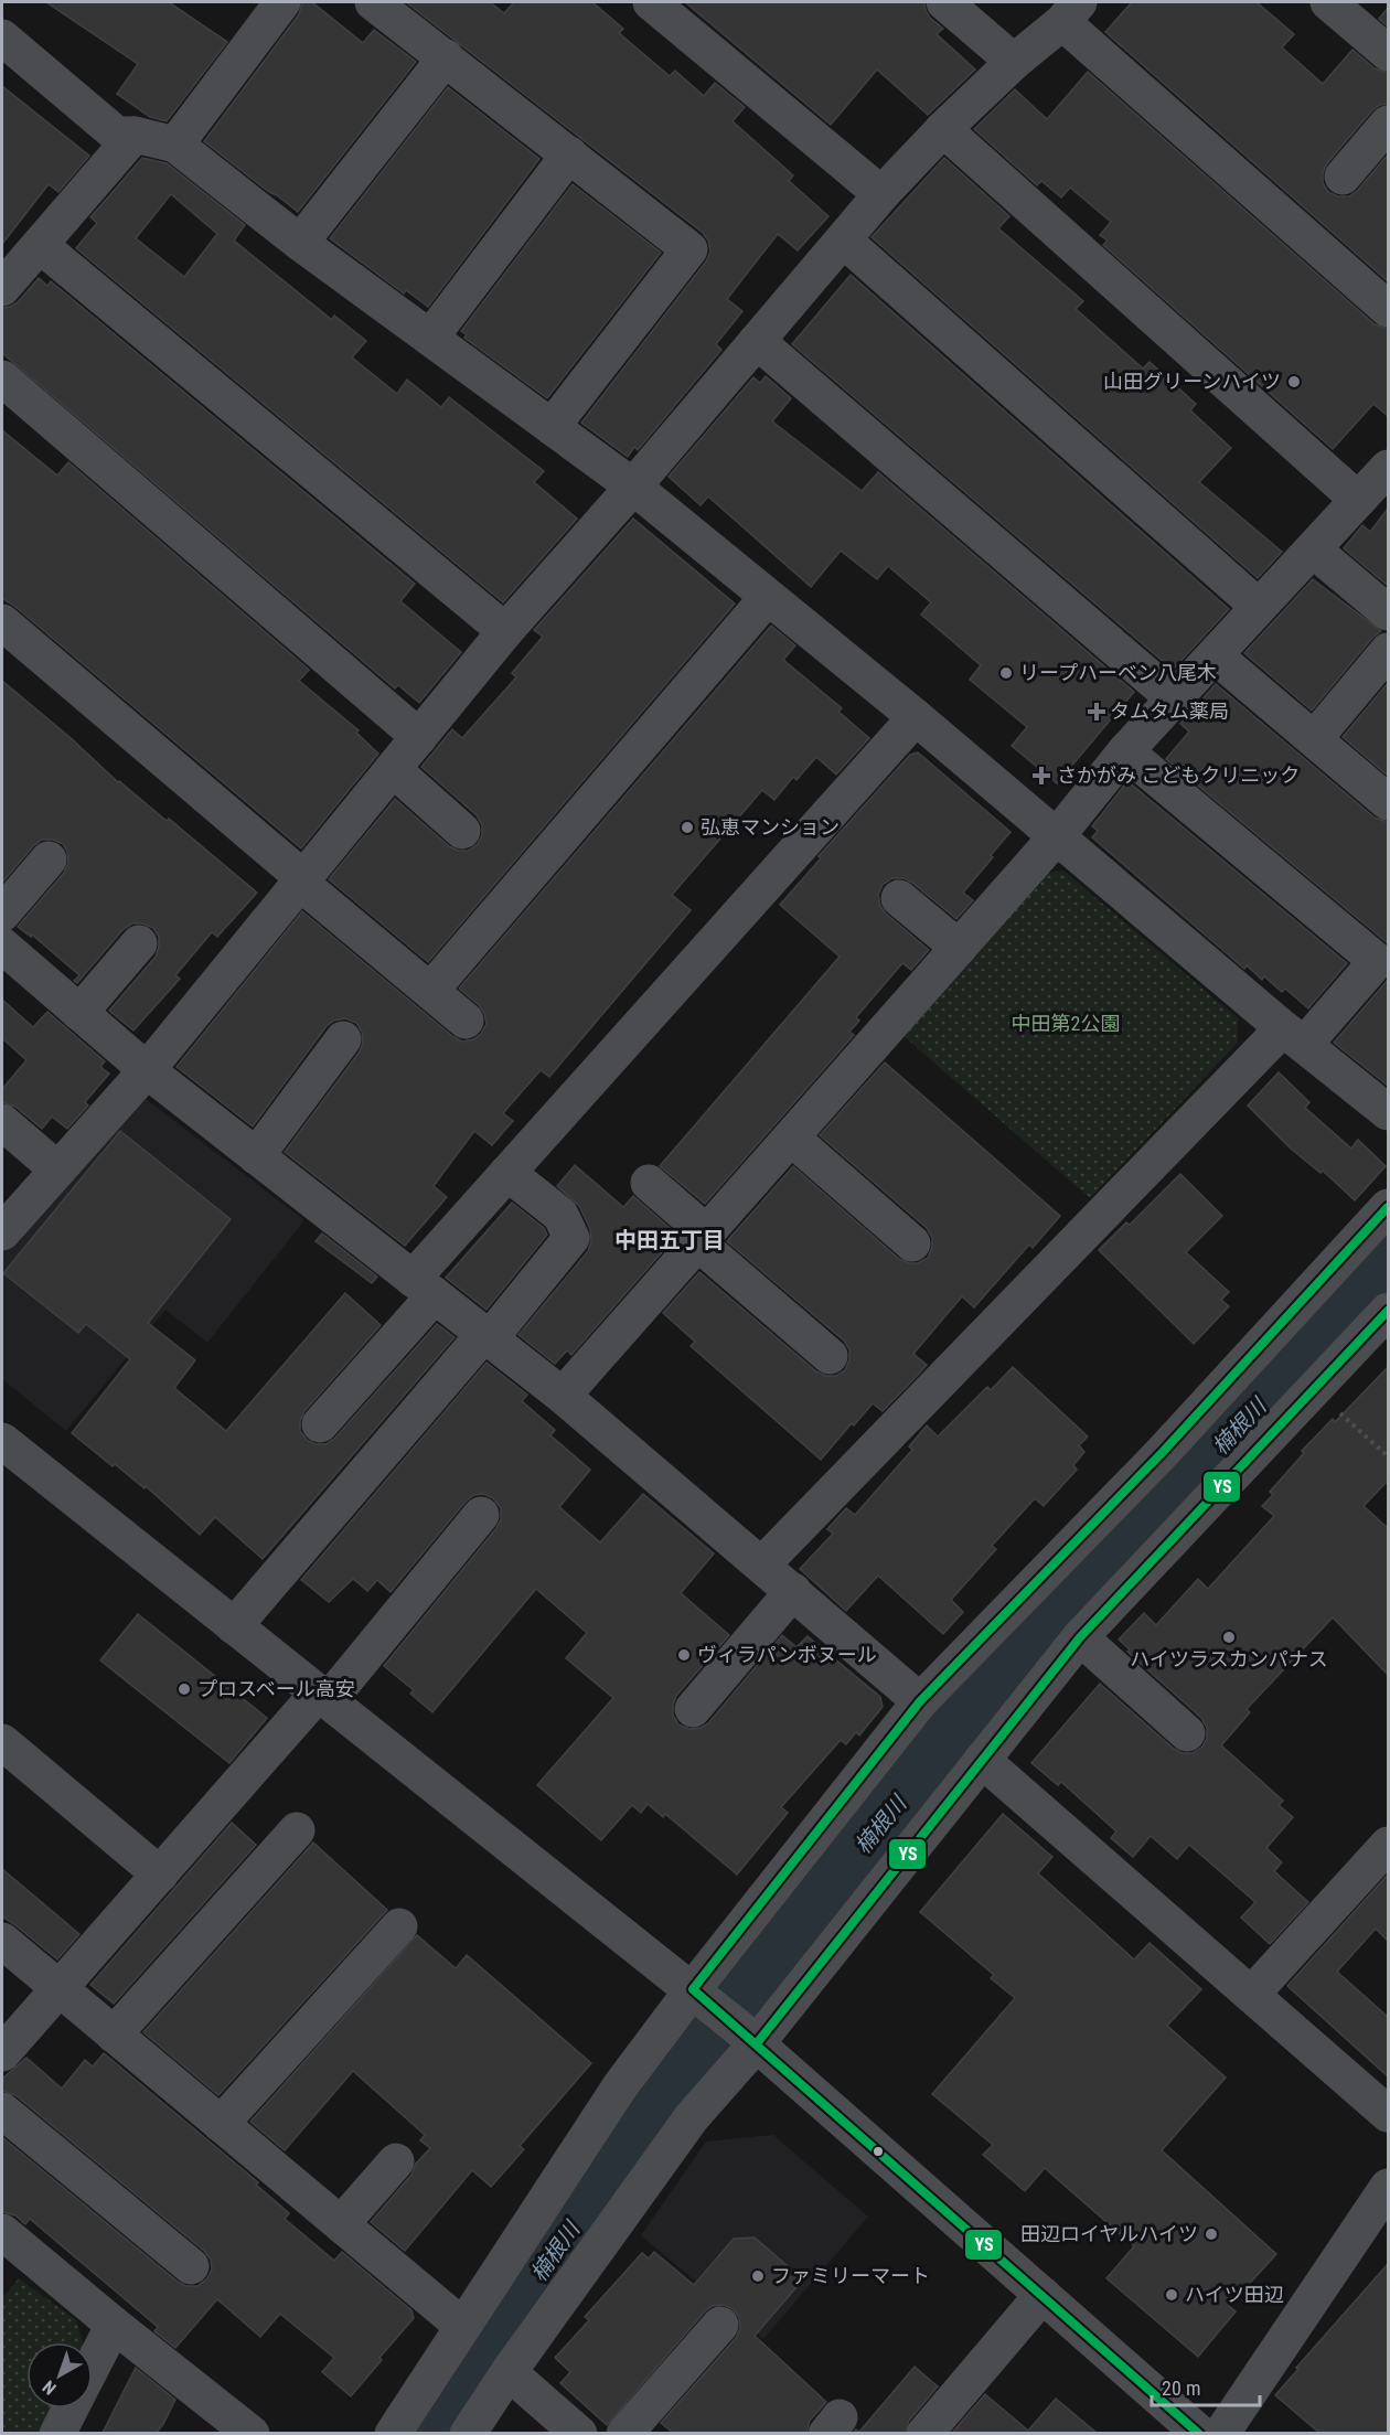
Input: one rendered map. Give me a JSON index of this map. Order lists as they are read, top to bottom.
{
  "districts": ["中田五丁目"],
  "water": ["楠根川"],
  "parks": ["中田第2公園"],
  "places": {
    "other": [
      "山田グリーンハイツ",
      "リープハーベン八尾木",
      "弘恵マンション",
      "ハイツラスカンパナス",
      "ヴィラパンボヌール",
      "プロスベール高安",
      "田辺ロイヤルハイツ",
      "ファミリーマート",
      "ハイツ田辺"
    ],
    "health": ["タムタム薬局", "さかがみ こどもクリニック"]
  },
  "lines": ["transit line YS"],
  "scale_bar": "20 m",
  "north": "bottom left"
}
